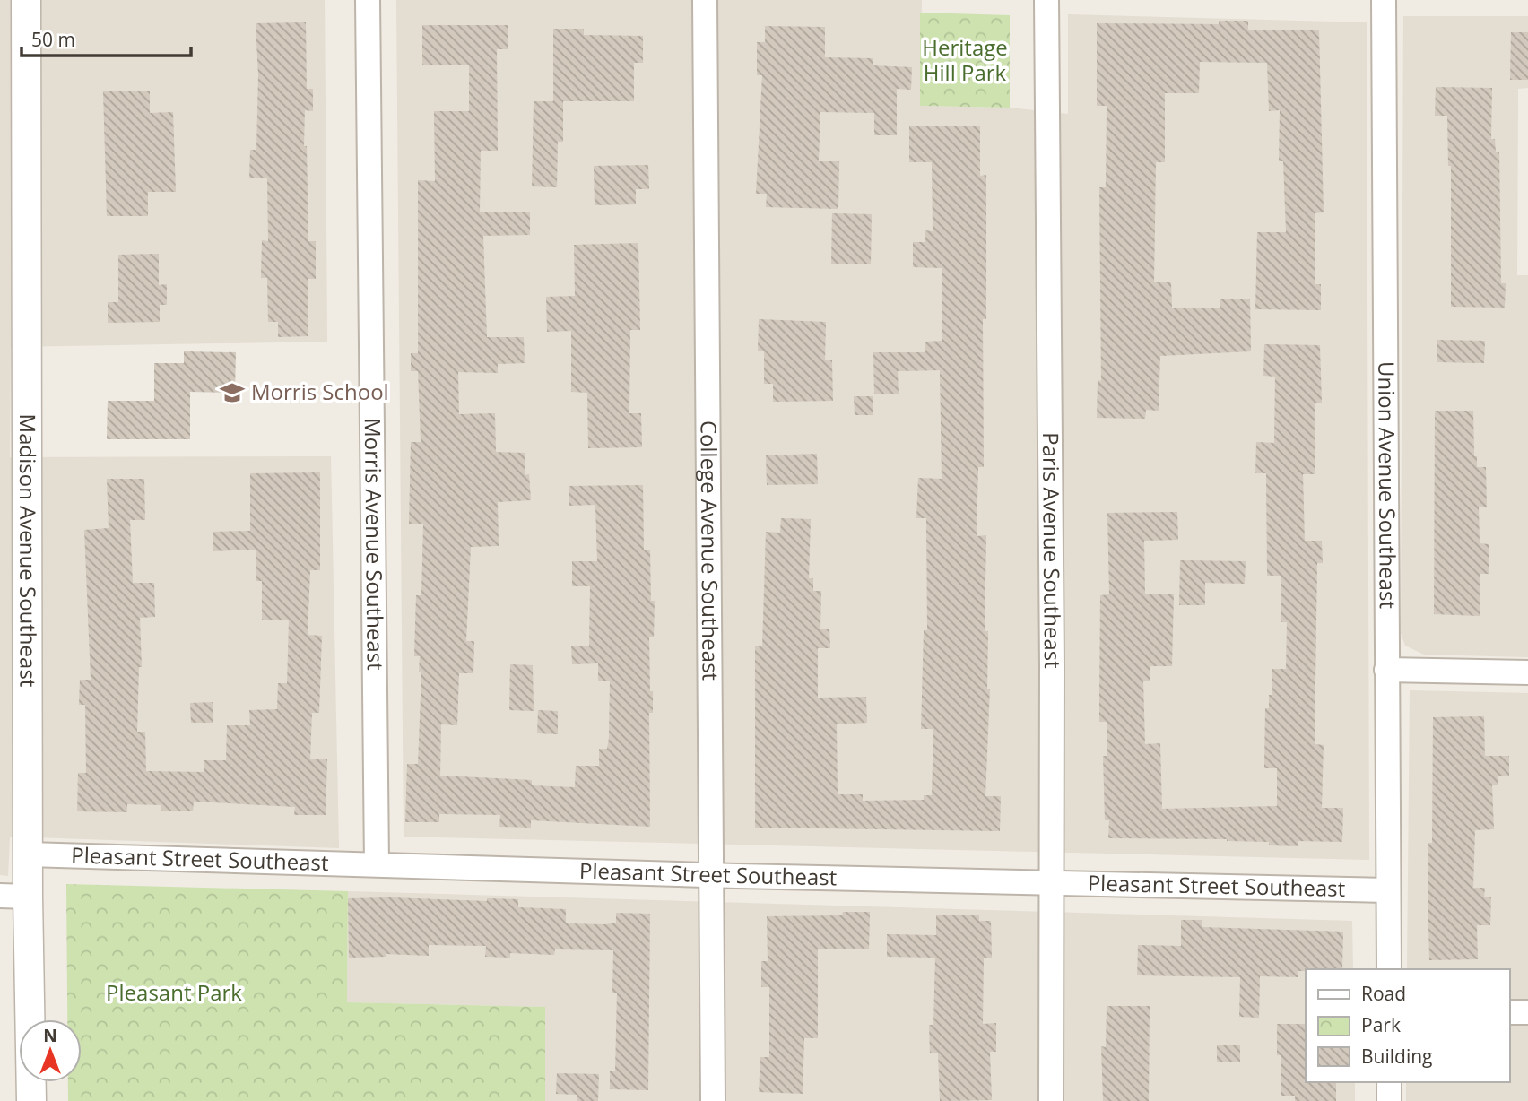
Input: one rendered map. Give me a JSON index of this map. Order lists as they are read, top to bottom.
{
  "streets": {
    "street": [
      "Union Avenue Southeast",
      "Morris Avenue Southeast",
      "Madison Avenue Southeast",
      "College Avenue Southeast",
      "Paris Avenue Southeast",
      "Pleasant Street Southeast"
    ]
  },
  "crossings": [
    ["Union Avenue Southeast", "Pleasant Street Southeast"],
    ["Morris Avenue Southeast", "Pleasant Street Southeast"],
    ["Madison Avenue Southeast", "Pleasant Street Southeast"],
    ["College Avenue Southeast", "Pleasant Street Southeast"],
    ["Paris Avenue Southeast", "Pleasant Street Southeast"]
  ],
  "parks": ["Heritage Hill Park", "Pleasant Park"],
  "places": {
    "school or university": ["Morris School"]
  },
  "legend": ["Road", "Park", "Building"],
  "scale_bar": "50 m",
  "north": "top"
}
